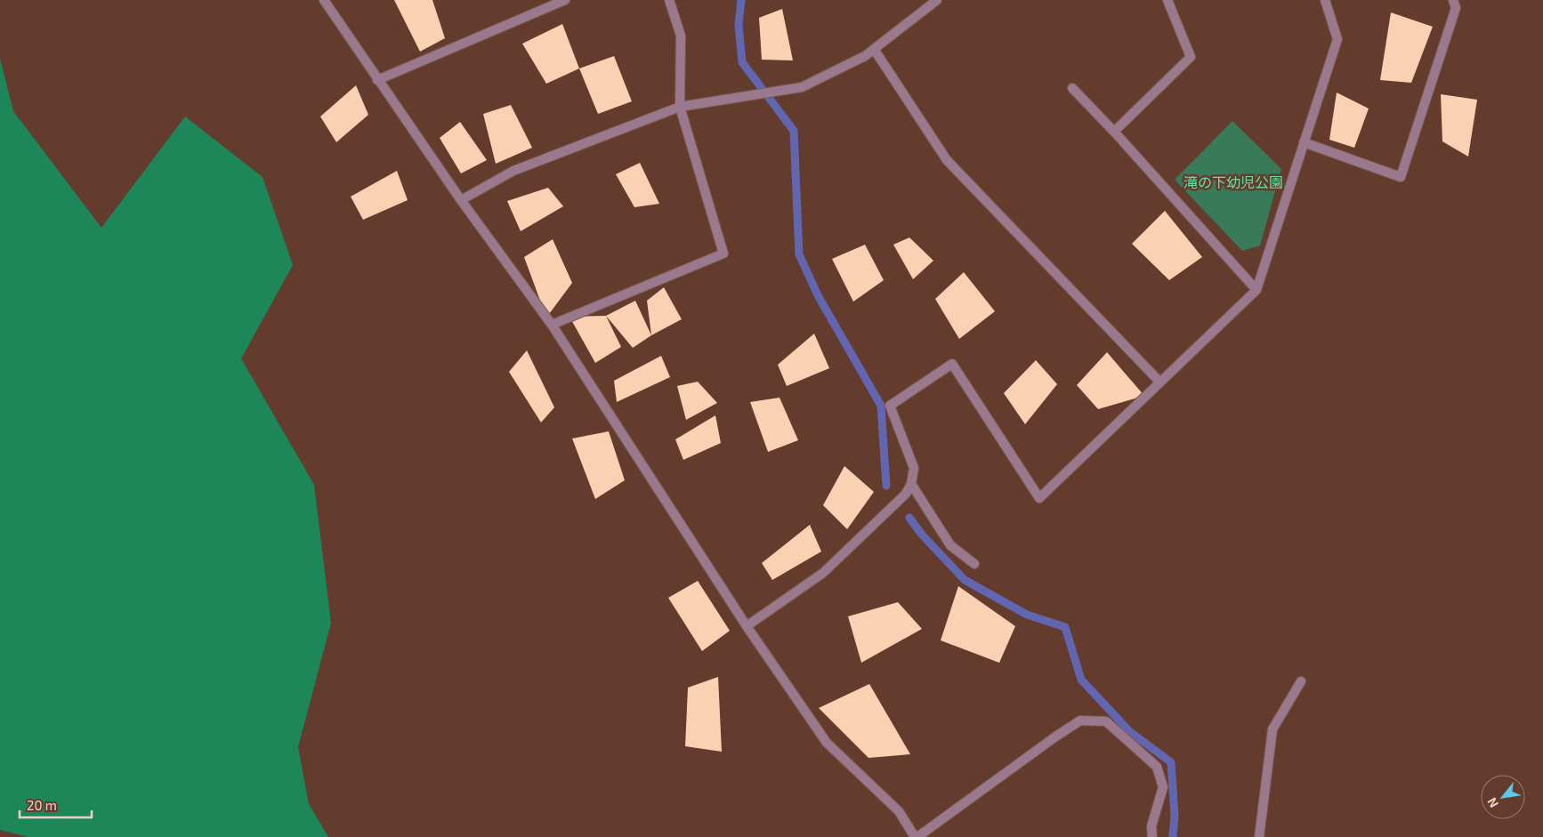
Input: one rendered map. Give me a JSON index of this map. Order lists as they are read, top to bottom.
{
  "parks": ["滝の下幼児公園"],
  "scale_bar": "20 m",
  "north": "bottom left"
}
